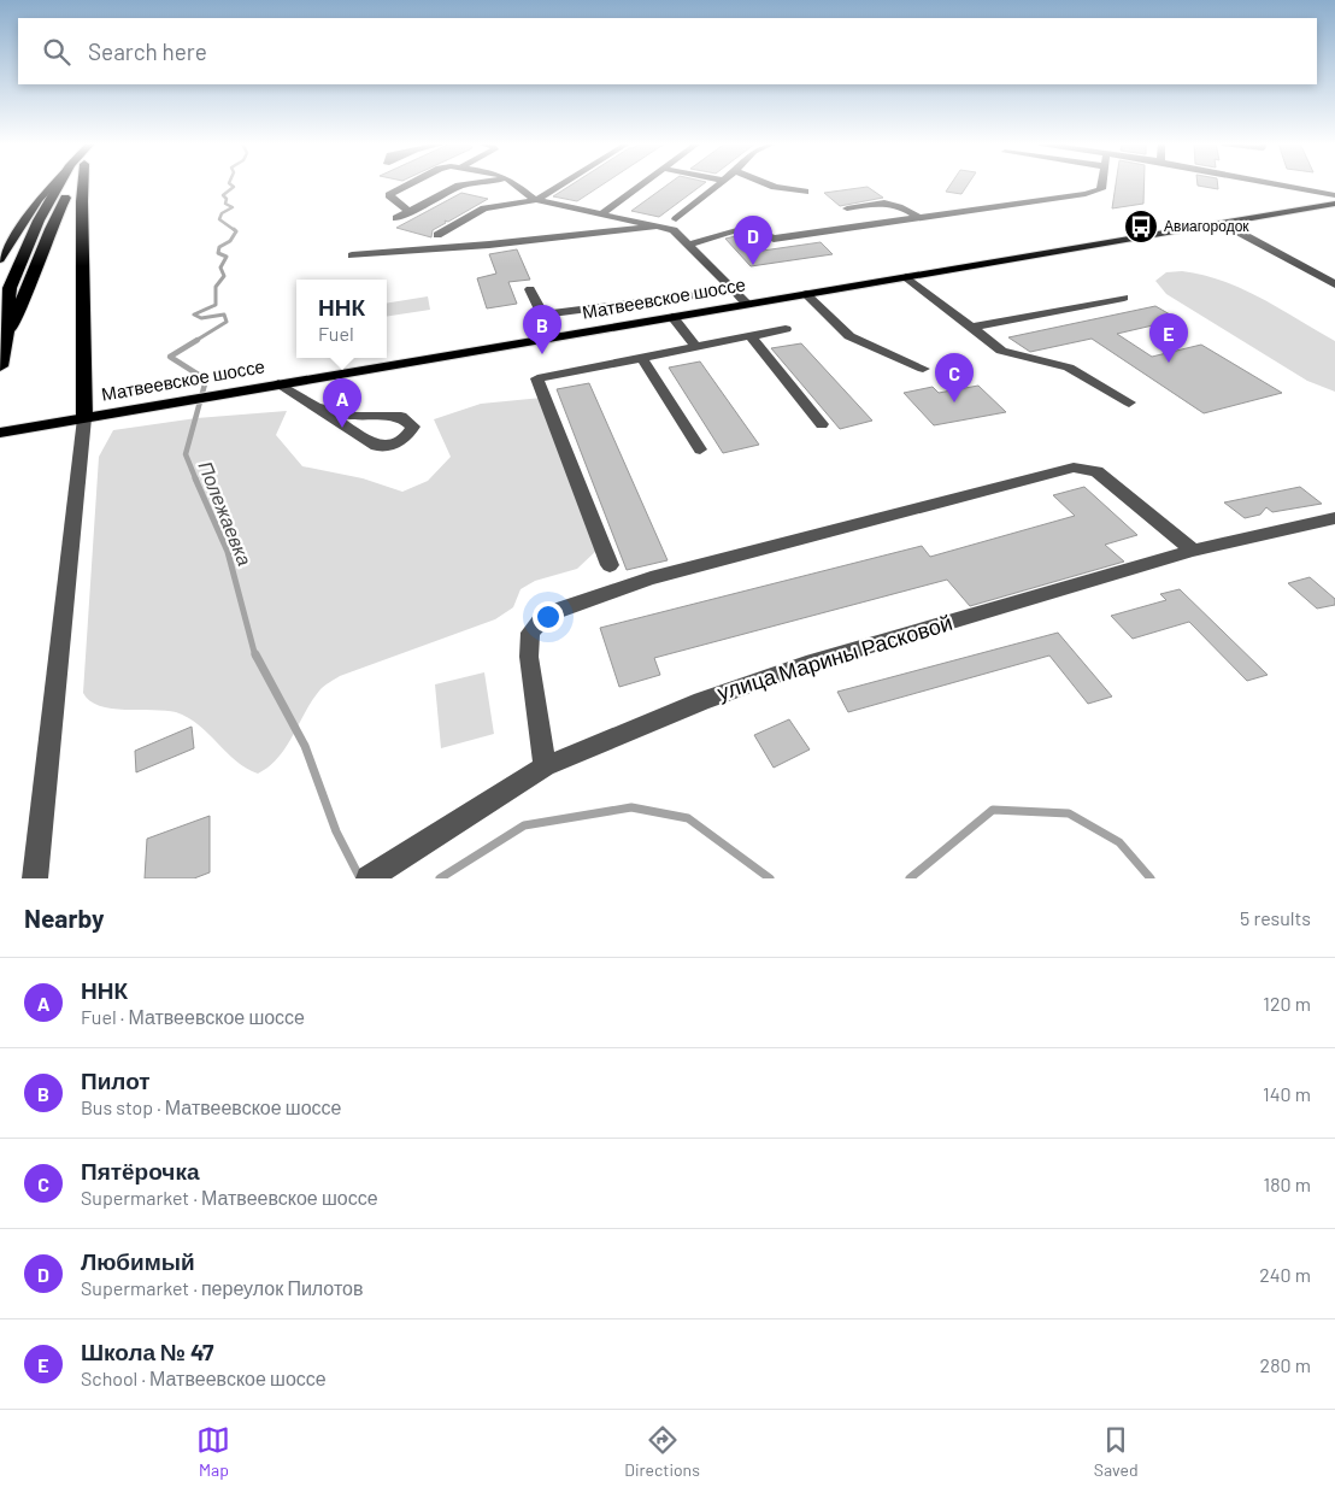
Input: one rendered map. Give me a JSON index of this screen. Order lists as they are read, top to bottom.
{
  "streets": {
    "main road": ["Матвеевское шоссе"],
    "street": ["улица Марины Расковой"]
  },
  "water": ["Полежаевка"],
  "places": {
    "bus stop": ["Авиагородок"]
  },
  "page": {
    "search": "Search here",
    "pins": [
      "D",
      "B",
      "E",
      "C",
      "A"
    ],
    "popup": ["ННК", "Fuel"],
    "heading": ["Nearby", "5 results"],
    "list": [
      {
        "mark": "A",
        "name": "ННК",
        "note": "Fuel · Матвеевское шоссе",
        "value": "120 m"
      },
      {
        "mark": "B",
        "name": "Пилот",
        "note": "Bus stop · Матвеевское шоссе",
        "value": "140 m"
      },
      {
        "mark": "C",
        "name": "Пятёрочка",
        "note": "Supermarket · Матвеевское шоссе",
        "value": "180 m"
      },
      {
        "mark": "D",
        "name": "Любимый",
        "note": "Supermarket · переулок Пилотов",
        "value": "240 m"
      },
      {
        "mark": "E",
        "name": "Школа № 47",
        "note": "School · Матвеевское шоссе",
        "value": "280 m"
      }
    ],
    "nav": ["Map", "Directions", "Saved"]
  }
}
